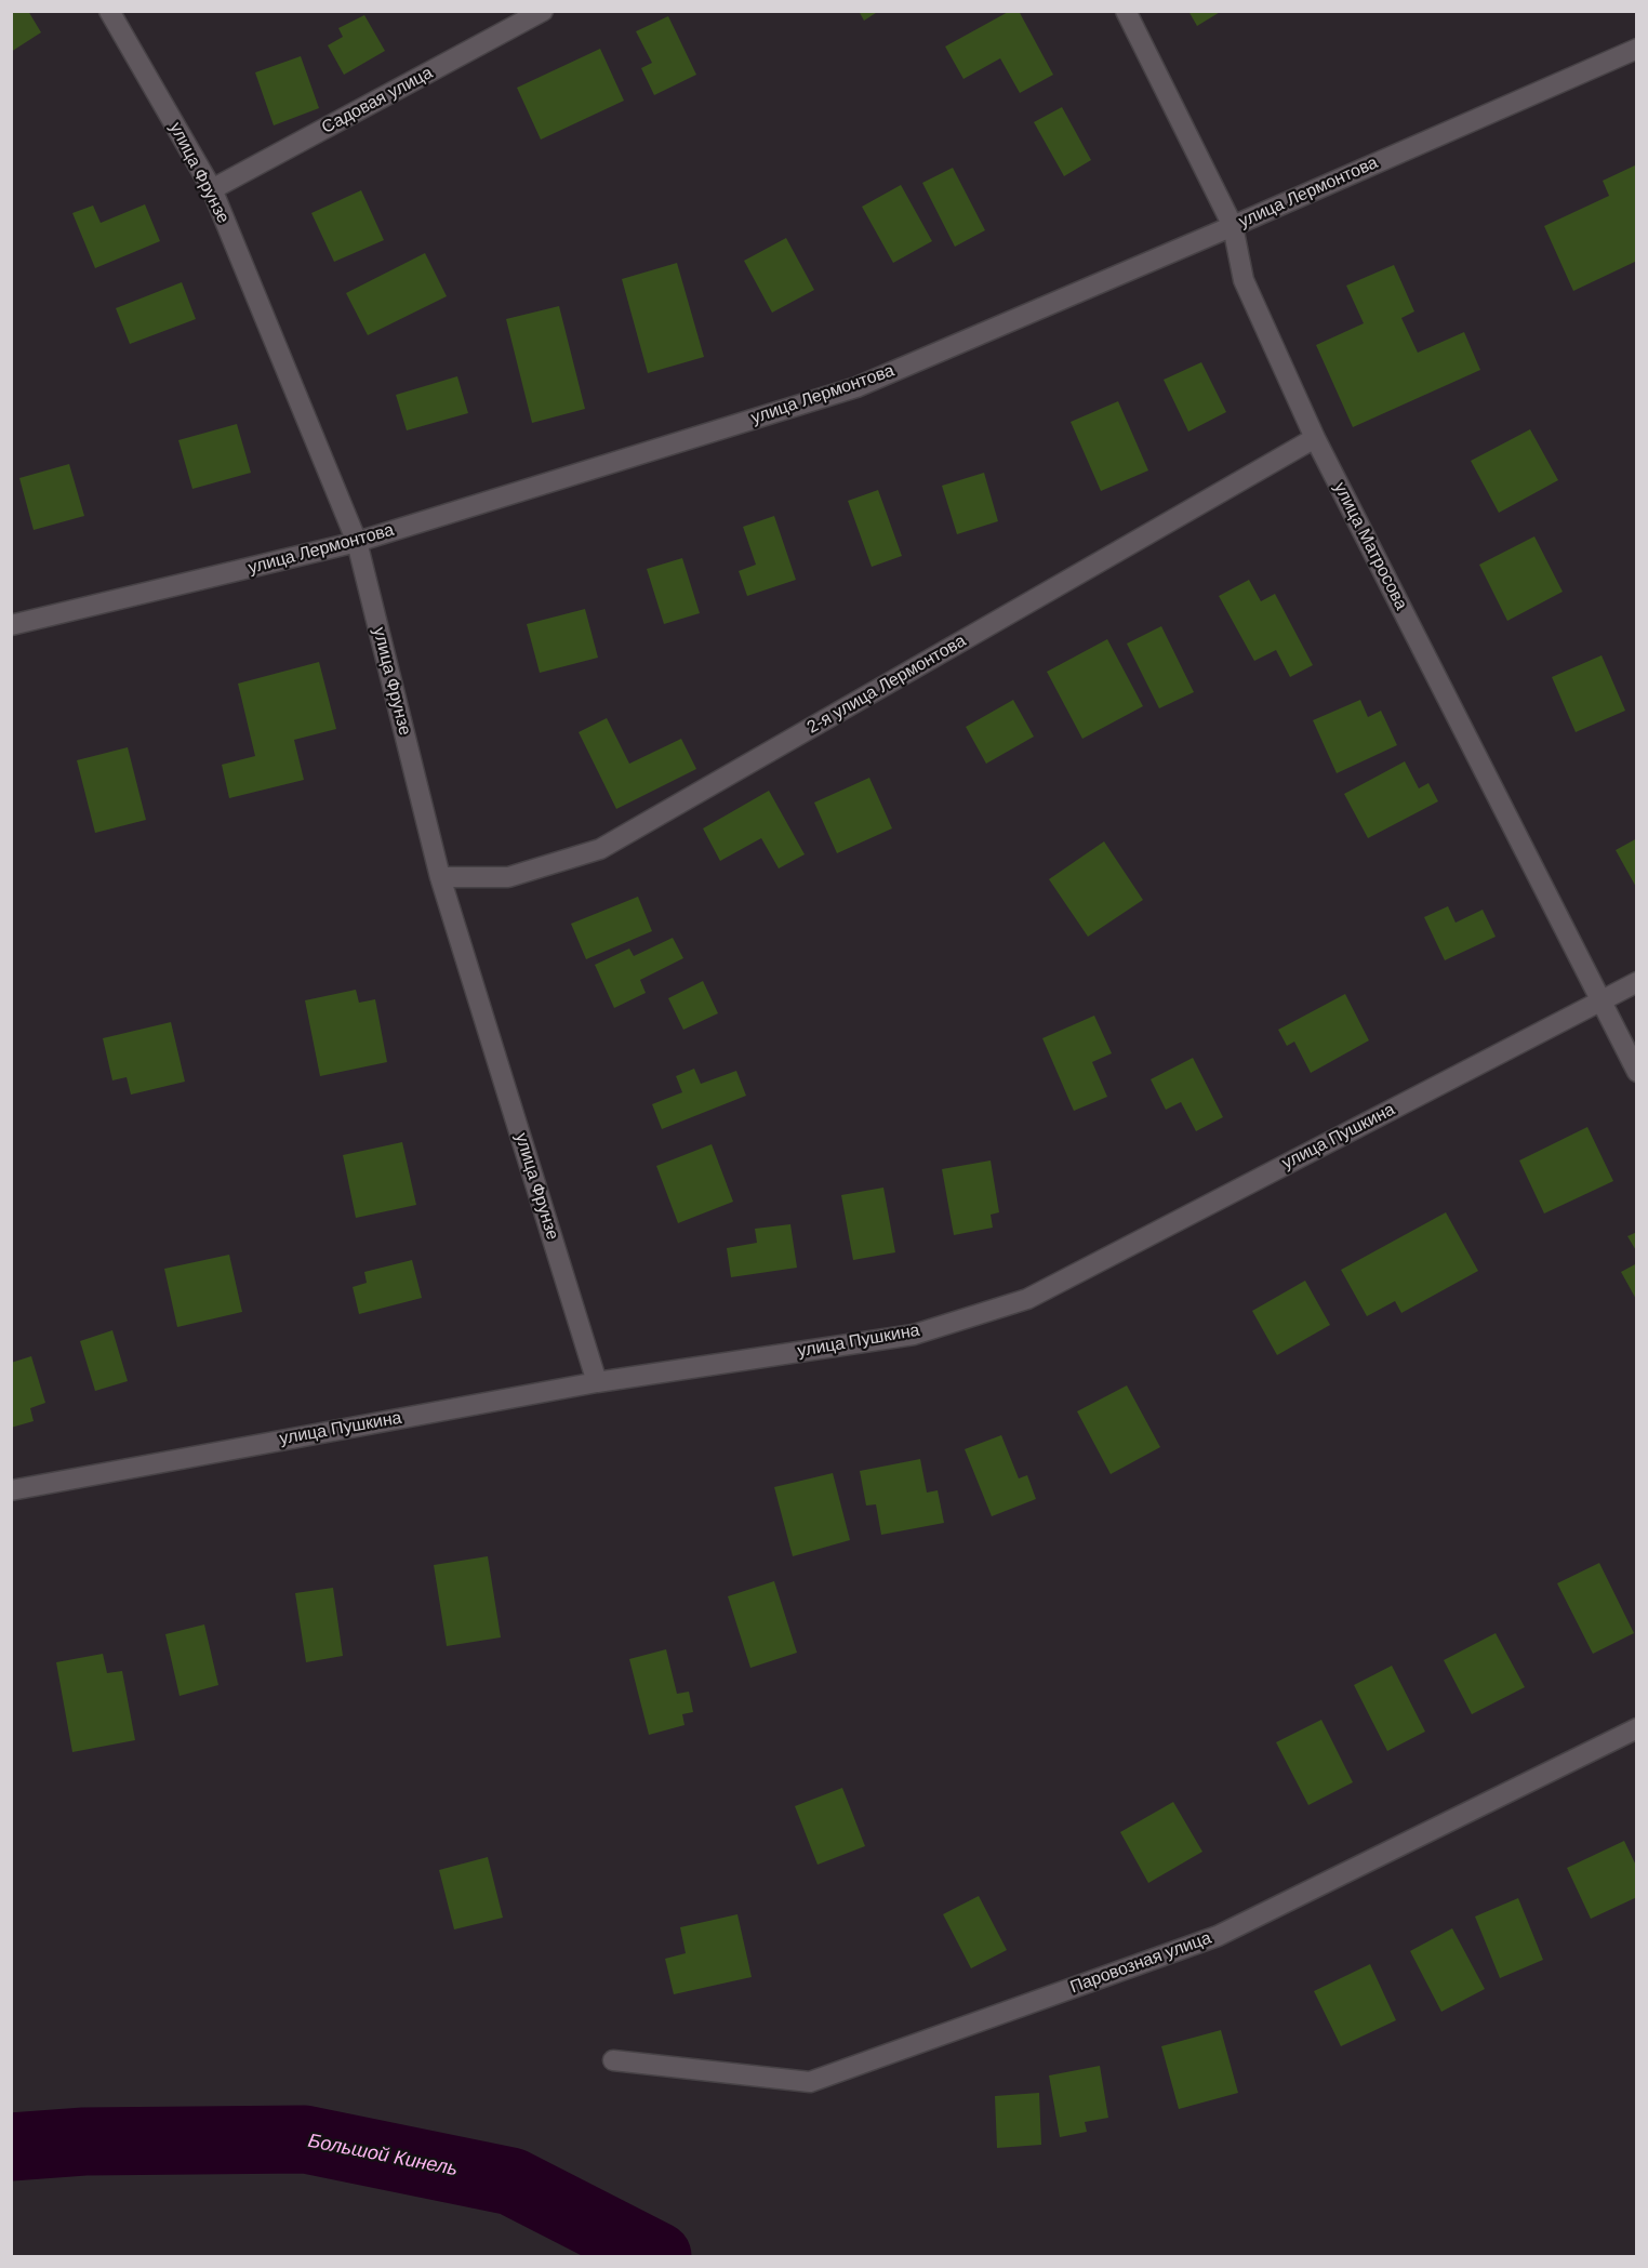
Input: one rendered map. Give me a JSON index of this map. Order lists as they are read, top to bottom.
{
  "streets": {
    "street": [
      "Садовая улица",
      "улица Фрунзе",
      "улица Лермонтова",
      "улица Матросова",
      "2-я улица Лермонтова",
      "улица Пушкина",
      "Паровозная улица"
    ]
  },
  "crossings": [
    ["Садовая улица", "улица Фрунзе"],
    ["улица Фрунзе", "улица Лермонтова"],
    ["улица Фрунзе", "2-я улица Лермонтова"],
    ["улица Фрунзе", "улица Пушкина"],
    ["улица Лермонтова", "улица Матросова"],
    ["улица Матросова", "2-я улица Лермонтова"],
    ["улица Матросова", "улица Пушкина"]
  ],
  "water": ["Большой Кинель"]
}
